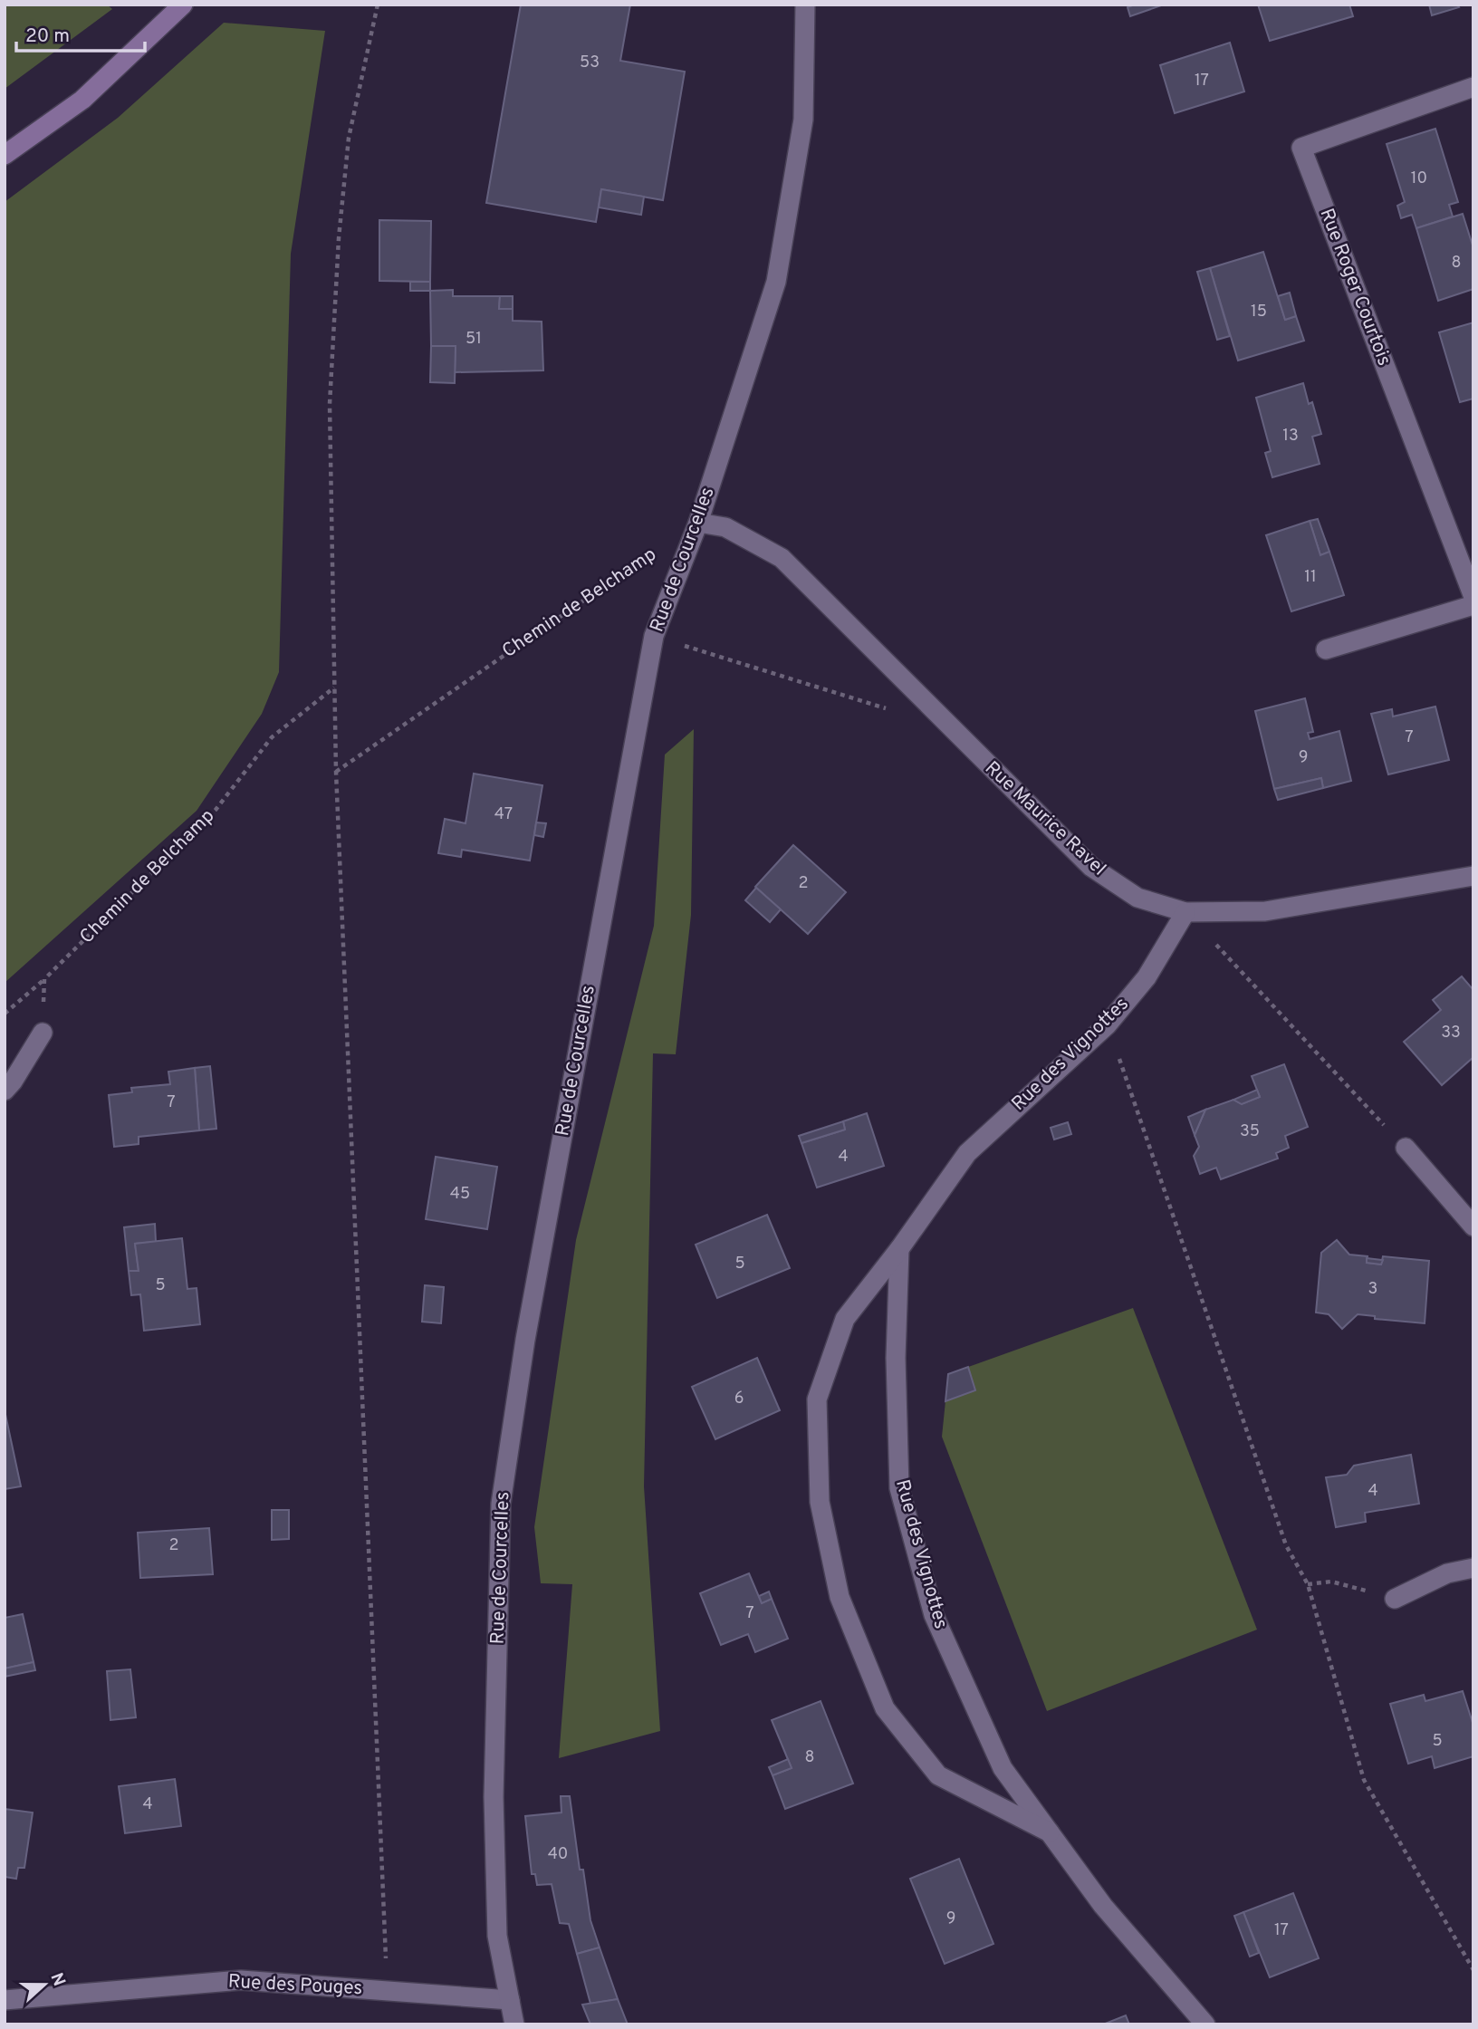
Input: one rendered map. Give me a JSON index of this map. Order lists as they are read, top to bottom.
{
  "streets": {
    "street": [
      "Rue Roger Courtois",
      "Rue de Courcelles",
      "Rue Maurice Ravel",
      "Rue des Vignottes",
      "Rue des Pouges"
    ],
    "path": ["Chemin de Belchamp"]
  },
  "crossings": [
    ["Rue de Courcelles", "Chemin de Belchamp"],
    ["Rue de Courcelles", "Rue Maurice Ravel"],
    ["Rue de Courcelles", "Rue des Pouges"],
    ["Chemin de Belchamp", "Rue Maurice Ravel"],
    ["Rue Maurice Ravel", "Rue des Vignottes"]
  ],
  "house_numbers": [
    "53",
    "17",
    "10",
    "8",
    "15",
    "51",
    "13",
    "11",
    "7",
    "9",
    "47",
    "2",
    "33",
    "7",
    "35",
    "4",
    "45",
    "5",
    "5",
    "3",
    "6",
    "4",
    "2",
    "7",
    "5",
    "8",
    "4",
    "40",
    "9",
    "17"
  ],
  "scale_bar": "20 m",
  "north": "right"
}
